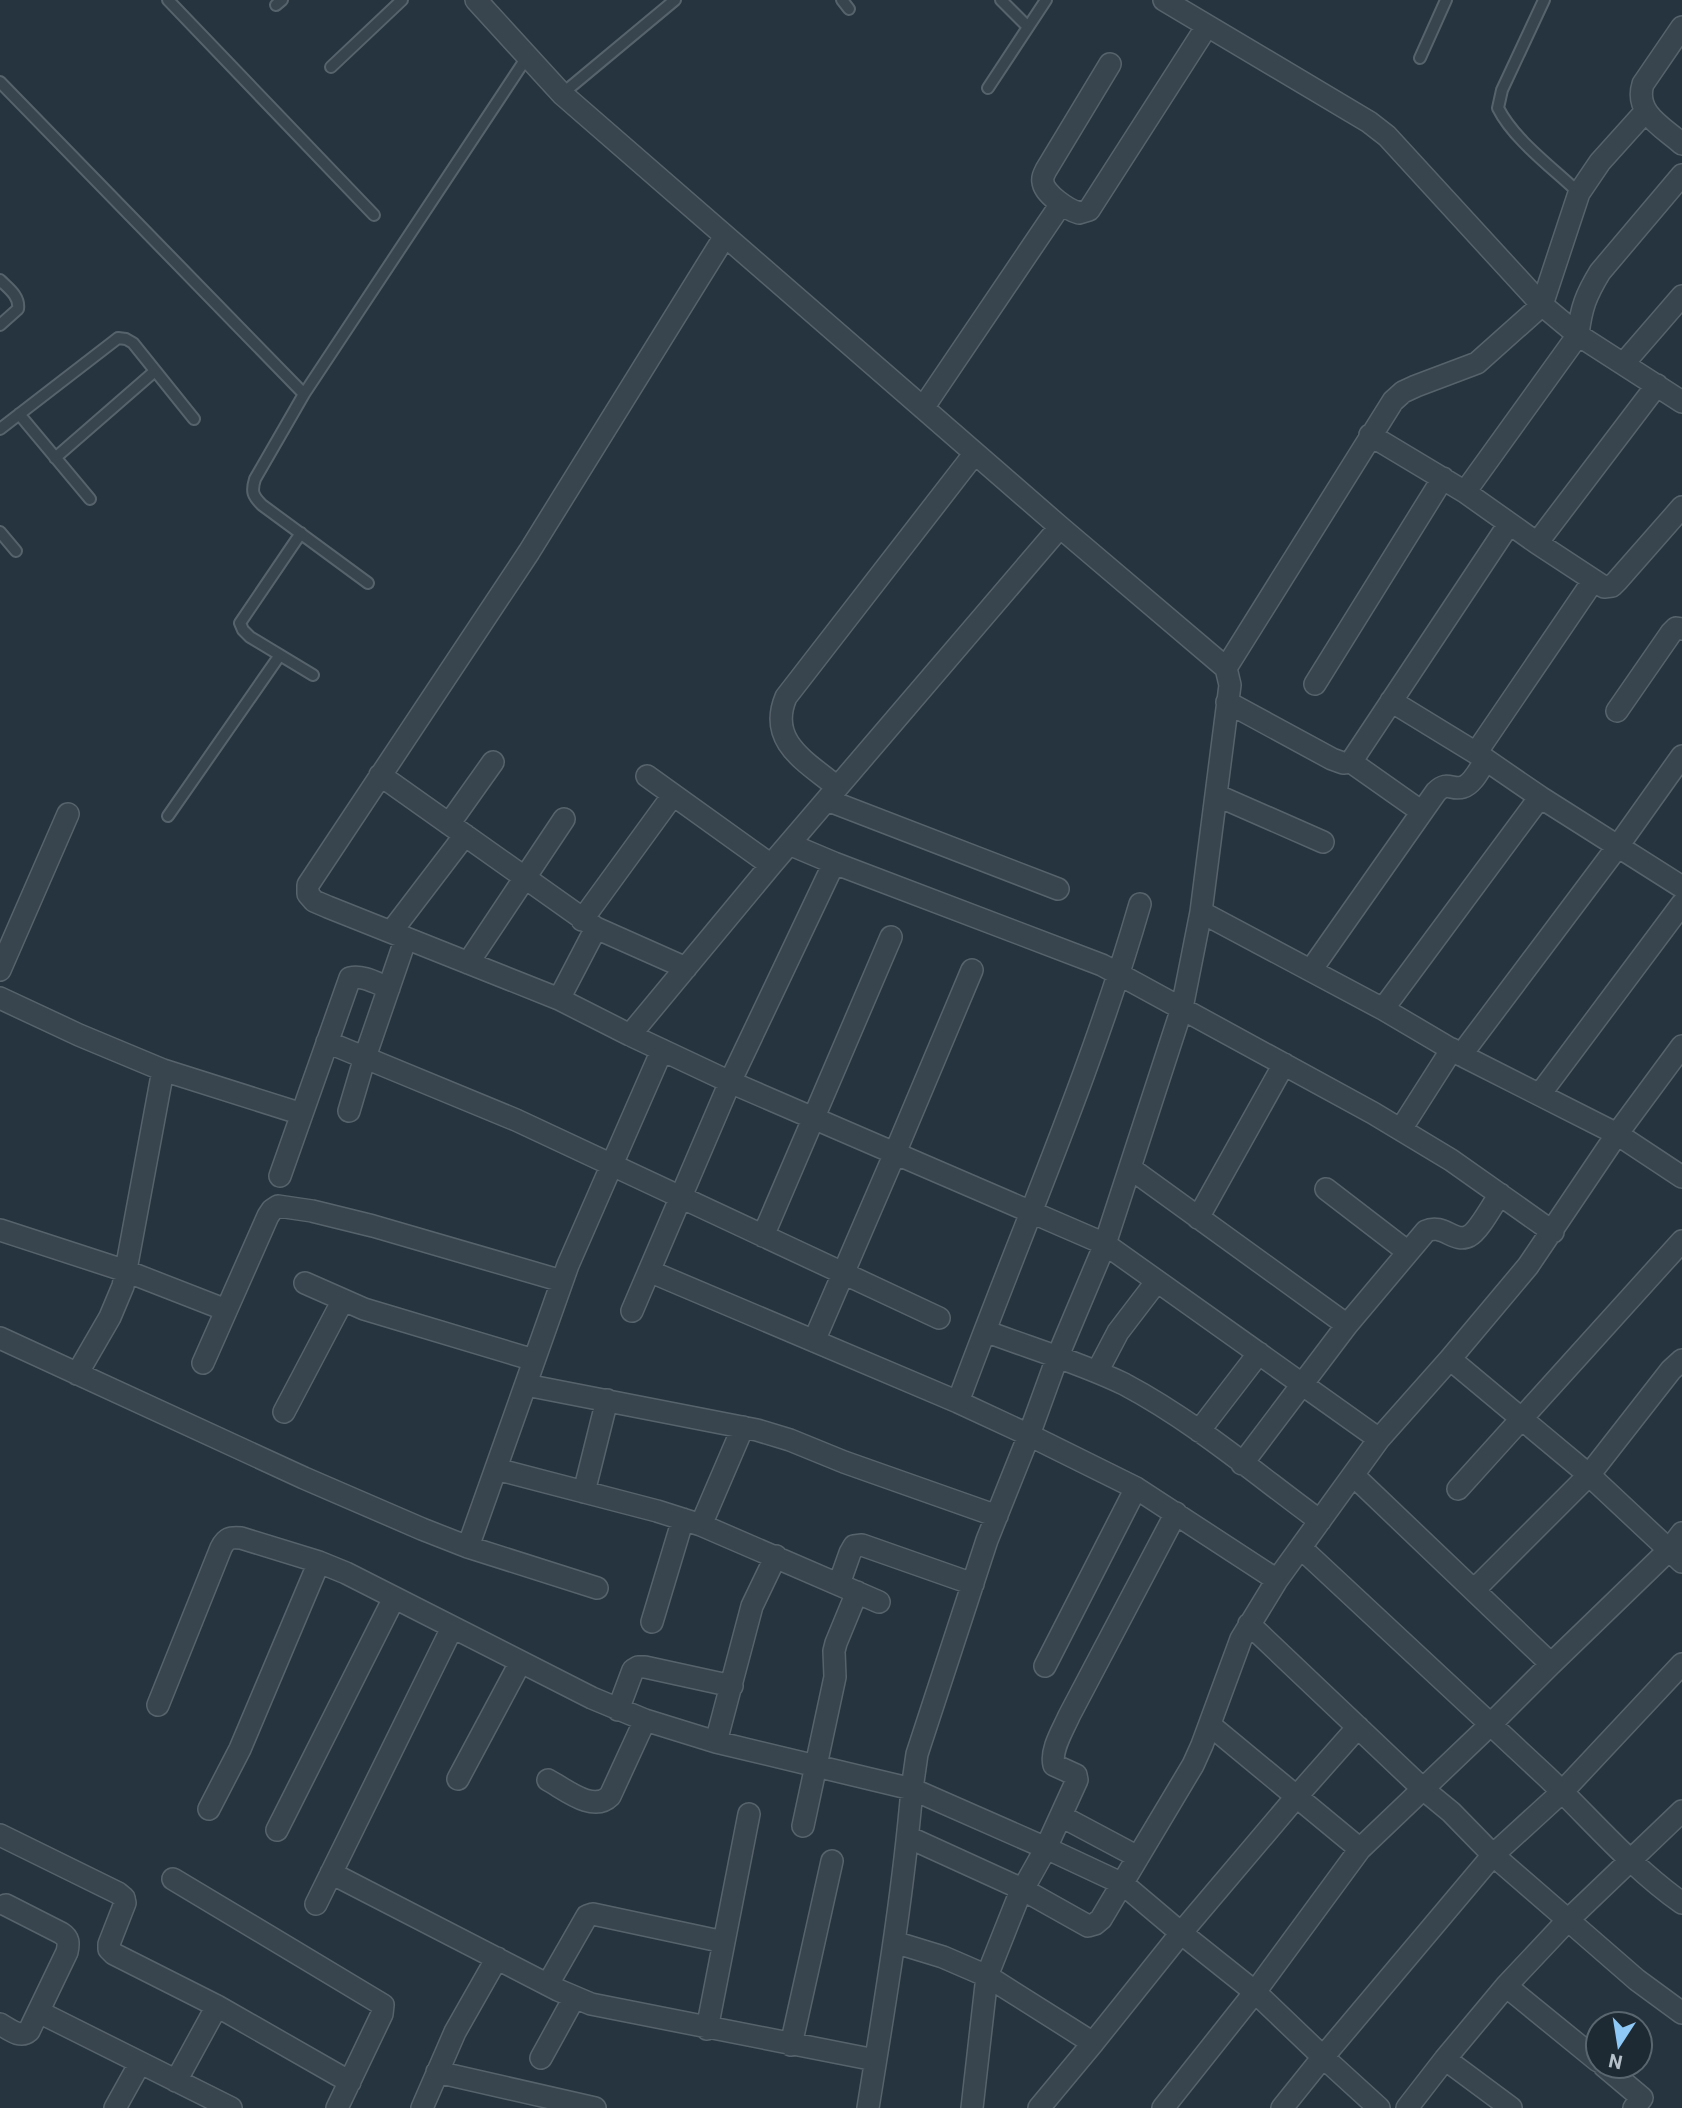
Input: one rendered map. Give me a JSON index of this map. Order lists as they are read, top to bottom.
{
  "north": "bottom"
}
